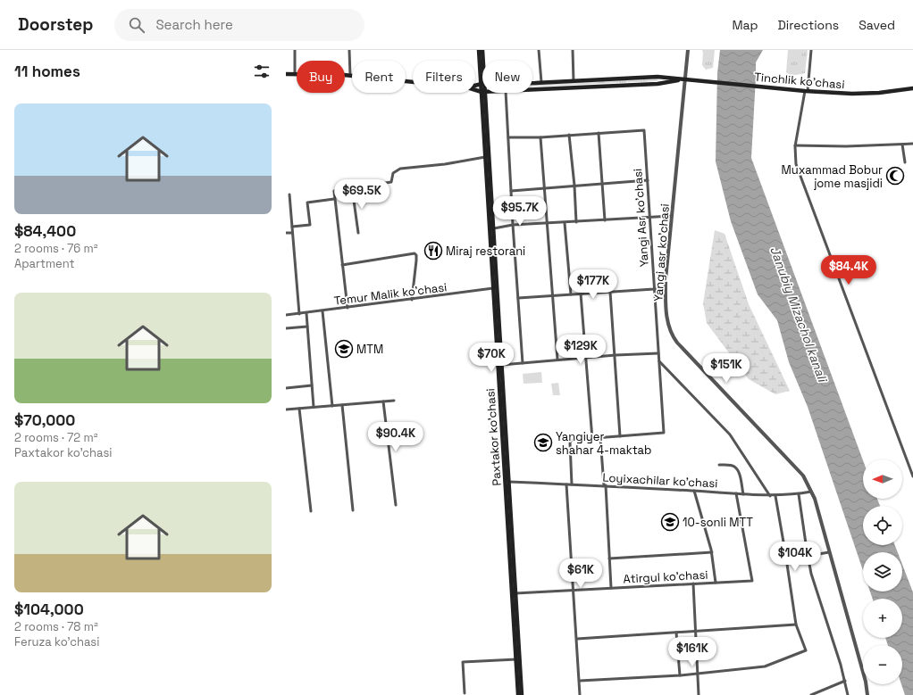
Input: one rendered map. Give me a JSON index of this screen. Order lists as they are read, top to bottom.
{
  "streets": {
    "main road": ["Tinchlik ko'chasi", "Paxtakor ko'chasi"],
    "street": [
      "Yangi Asr ko'chasi",
      "Yangi asr ko'chasi",
      "Temur Malik ko'chasi",
      "Loyixachilar ko'chasi",
      "Atirgul ko'chasi"
    ]
  },
  "crossings": [
    ["Tinchlik ko'chasi", "Yangi asr ko'chasi"],
    ["Yangi asr ko'chasi", "Loyixachilar ko'chasi"],
    ["Temur Malik ko'chasi", "Paxtakor ko'chasi"],
    ["Paxtakor ko'chasi", "Loyixachilar ko'chasi"],
    ["Paxtakor ko'chasi", "Atirgul ko'chasi"],
    ["Loyixachilar ko'chasi", "Atirgul ko'chasi"]
  ],
  "water": ["Janubiy Mizachol kanali"],
  "places": {
    "mosque": ["Muxammad Bobur jome masjidi"],
    "restaurant": ["Miraj restorani"],
    "school or university": ["MTM", "Yangiyer shahar 4-maktab", "10-sonli MTT"]
  },
  "north": "left",
  "page": {
    "header": "Doorstep",
    "search": "Search here",
    "nav": ["Map", "Directions", "Saved"],
    "heading": "11 homes",
    "chip": [
      "Buy",
      "Rent",
      "Filters",
      "New"
    ],
    "list": [
      {
        "name": "$84,400",
        "note": "2 rooms · 76 m² · Apartment"
      },
      {
        "name": "$70,000",
        "note": "2 rooms · 72 m² · Paxtakor ko'chasi"
      },
      {
        "name": "$104,000",
        "note": "2 rooms · 78 m² · Feruza ko'chasi"
      }
    ],
    "price": [
      "$69.5K",
      "$95.7K",
      "$84.4K",
      "$177K",
      "$129K",
      "$70K",
      "$151K",
      "$90.4K",
      "$104K",
      "$61K",
      "$161K"
    ],
    "map_buttons": ["+", "−"]
  }
}
